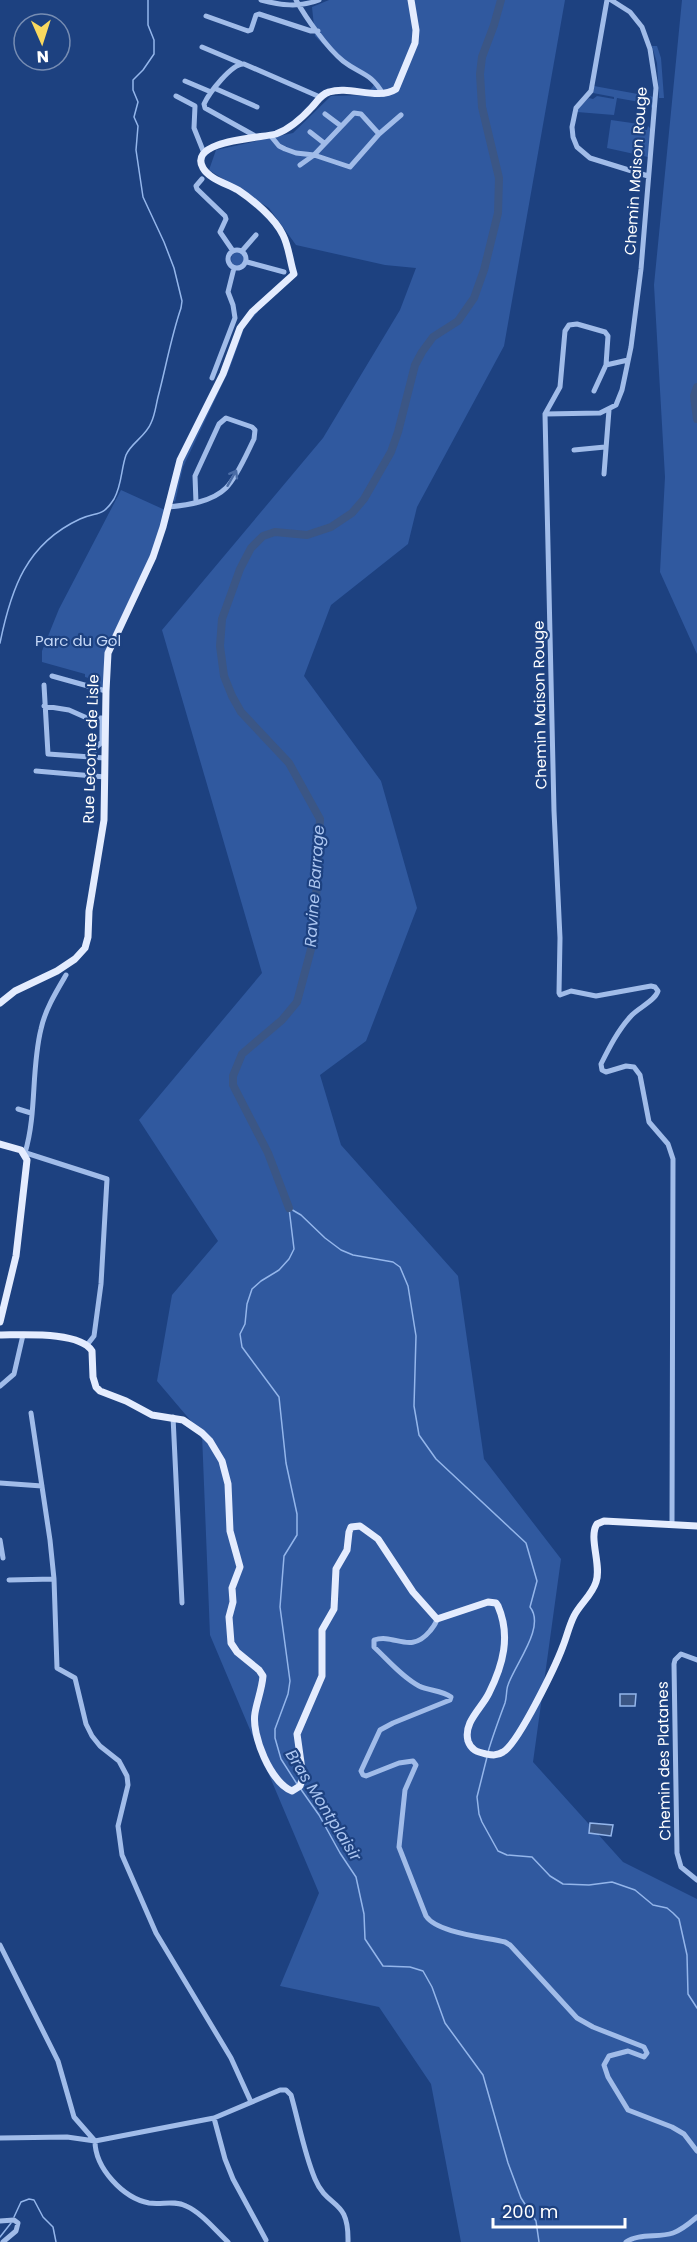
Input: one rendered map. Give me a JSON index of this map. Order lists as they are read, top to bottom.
{
  "streets": {
    "main road": ["Rue Leconte de Lisle"],
    "street": ["Chemin Maison Rouge", "Chemin des Platanes"]
  },
  "water": ["Ravine Barrage", "Bras Montplaisir"],
  "parks": ["Parc du Gol"],
  "scale_bar": "200 m",
  "north": "bottom"
}
